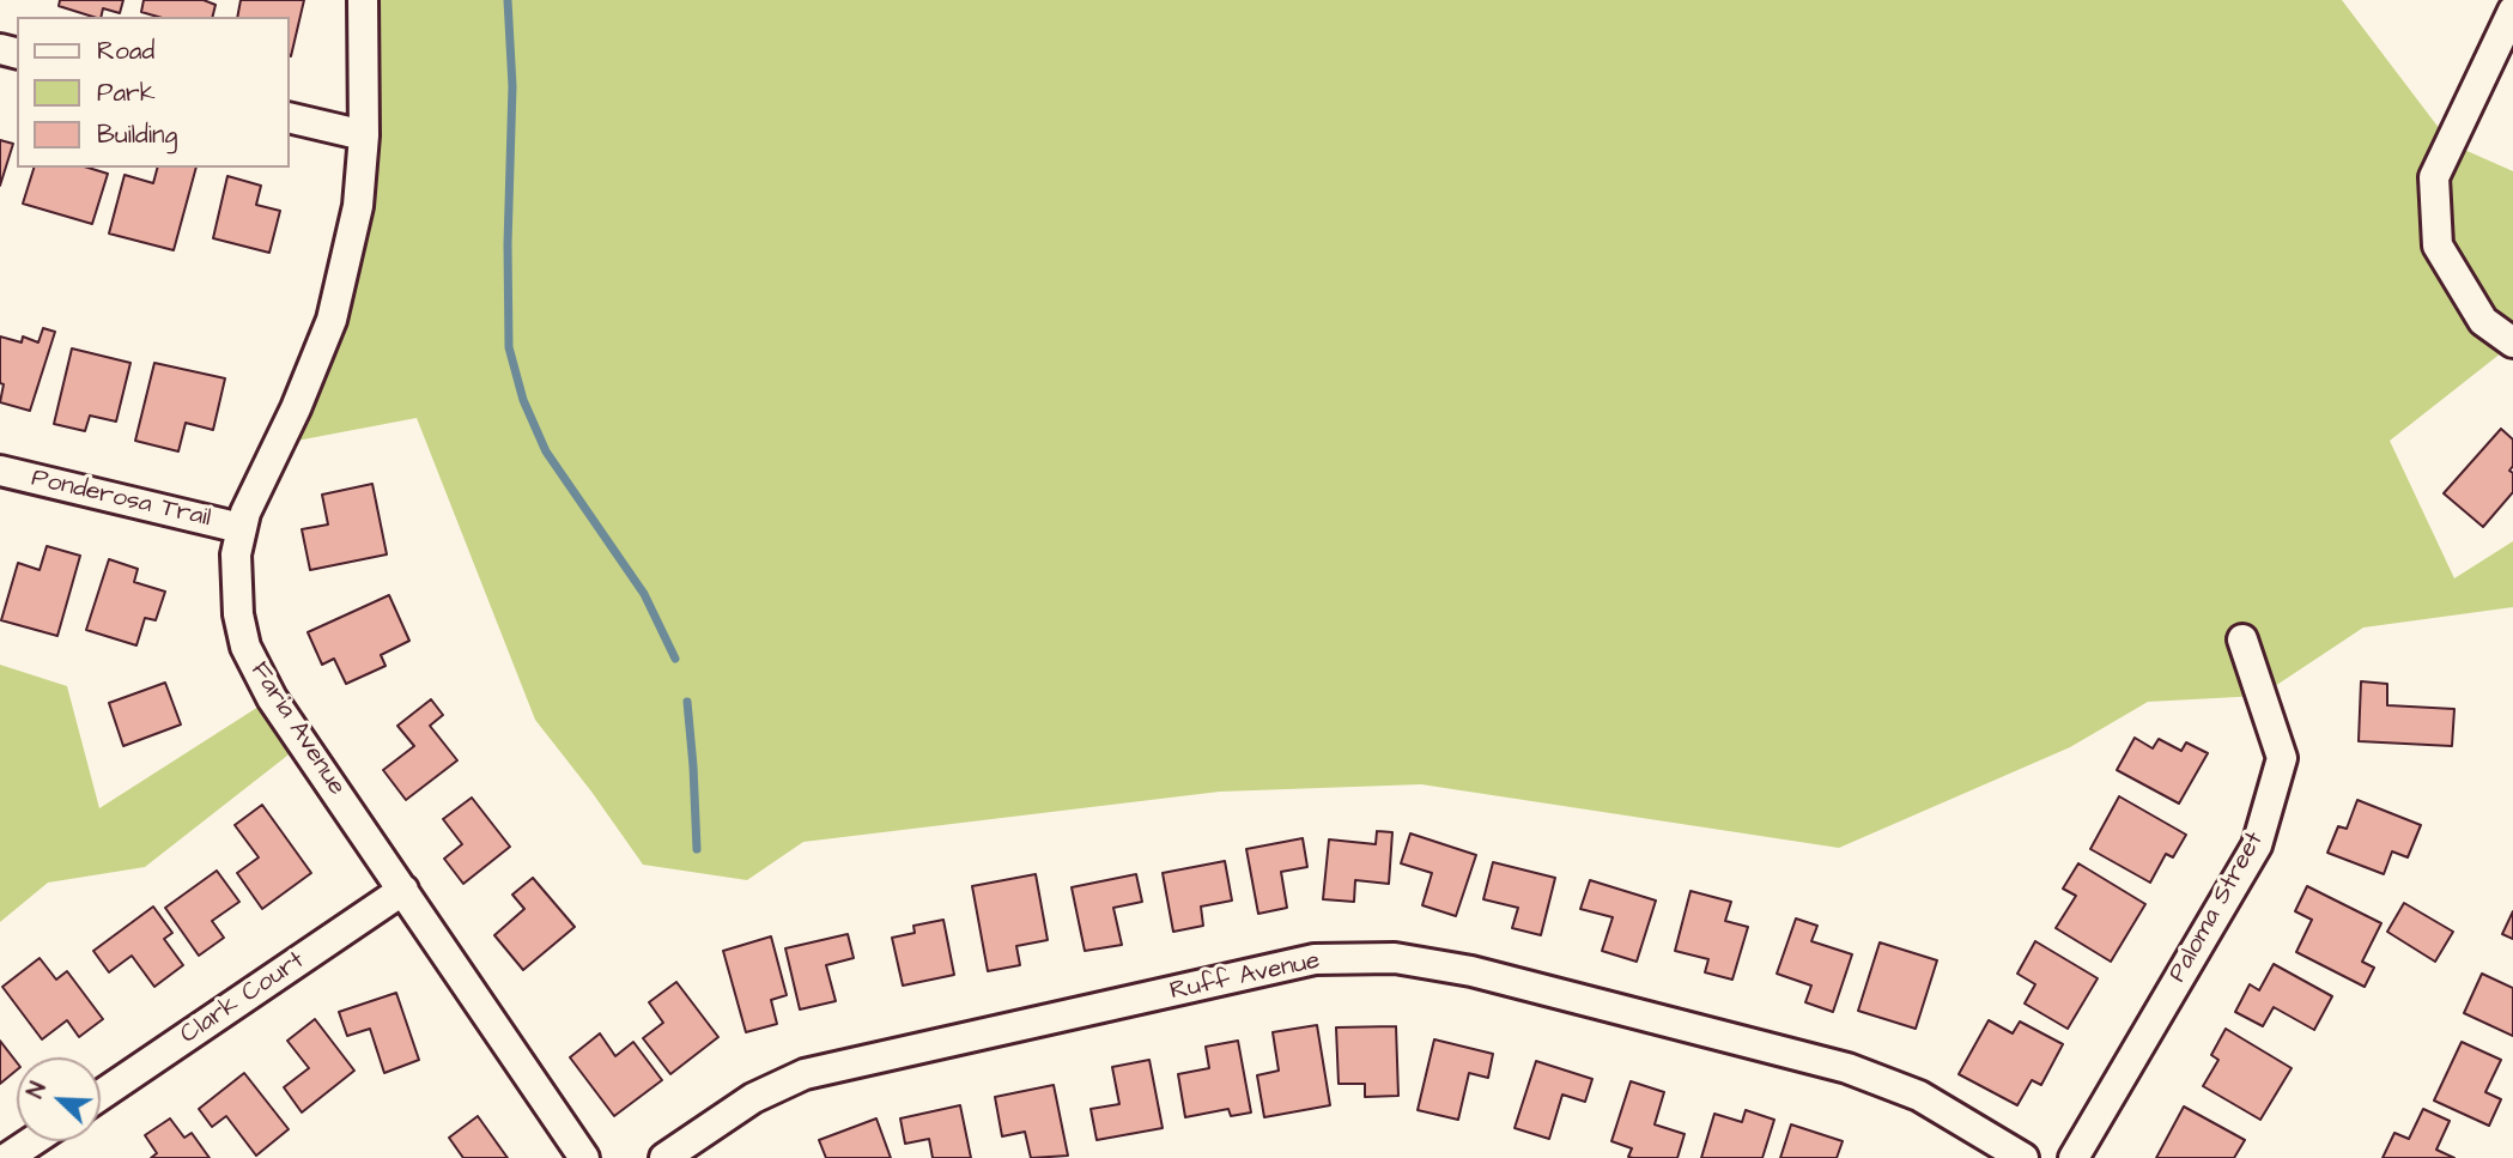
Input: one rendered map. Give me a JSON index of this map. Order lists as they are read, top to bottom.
{
  "streets": {
    "street": [
      "Ponderosa Trail",
      "Faria Avenue",
      "Paloma Street",
      "Ruff Avenue",
      "Clark Court"
    ]
  },
  "crossings": [
    ["Ponderosa Trail", "Faria Avenue"],
    ["Faria Avenue", "Clark Court"]
  ],
  "legend": ["Road", "Park", "Building"],
  "north": "top left"
}
